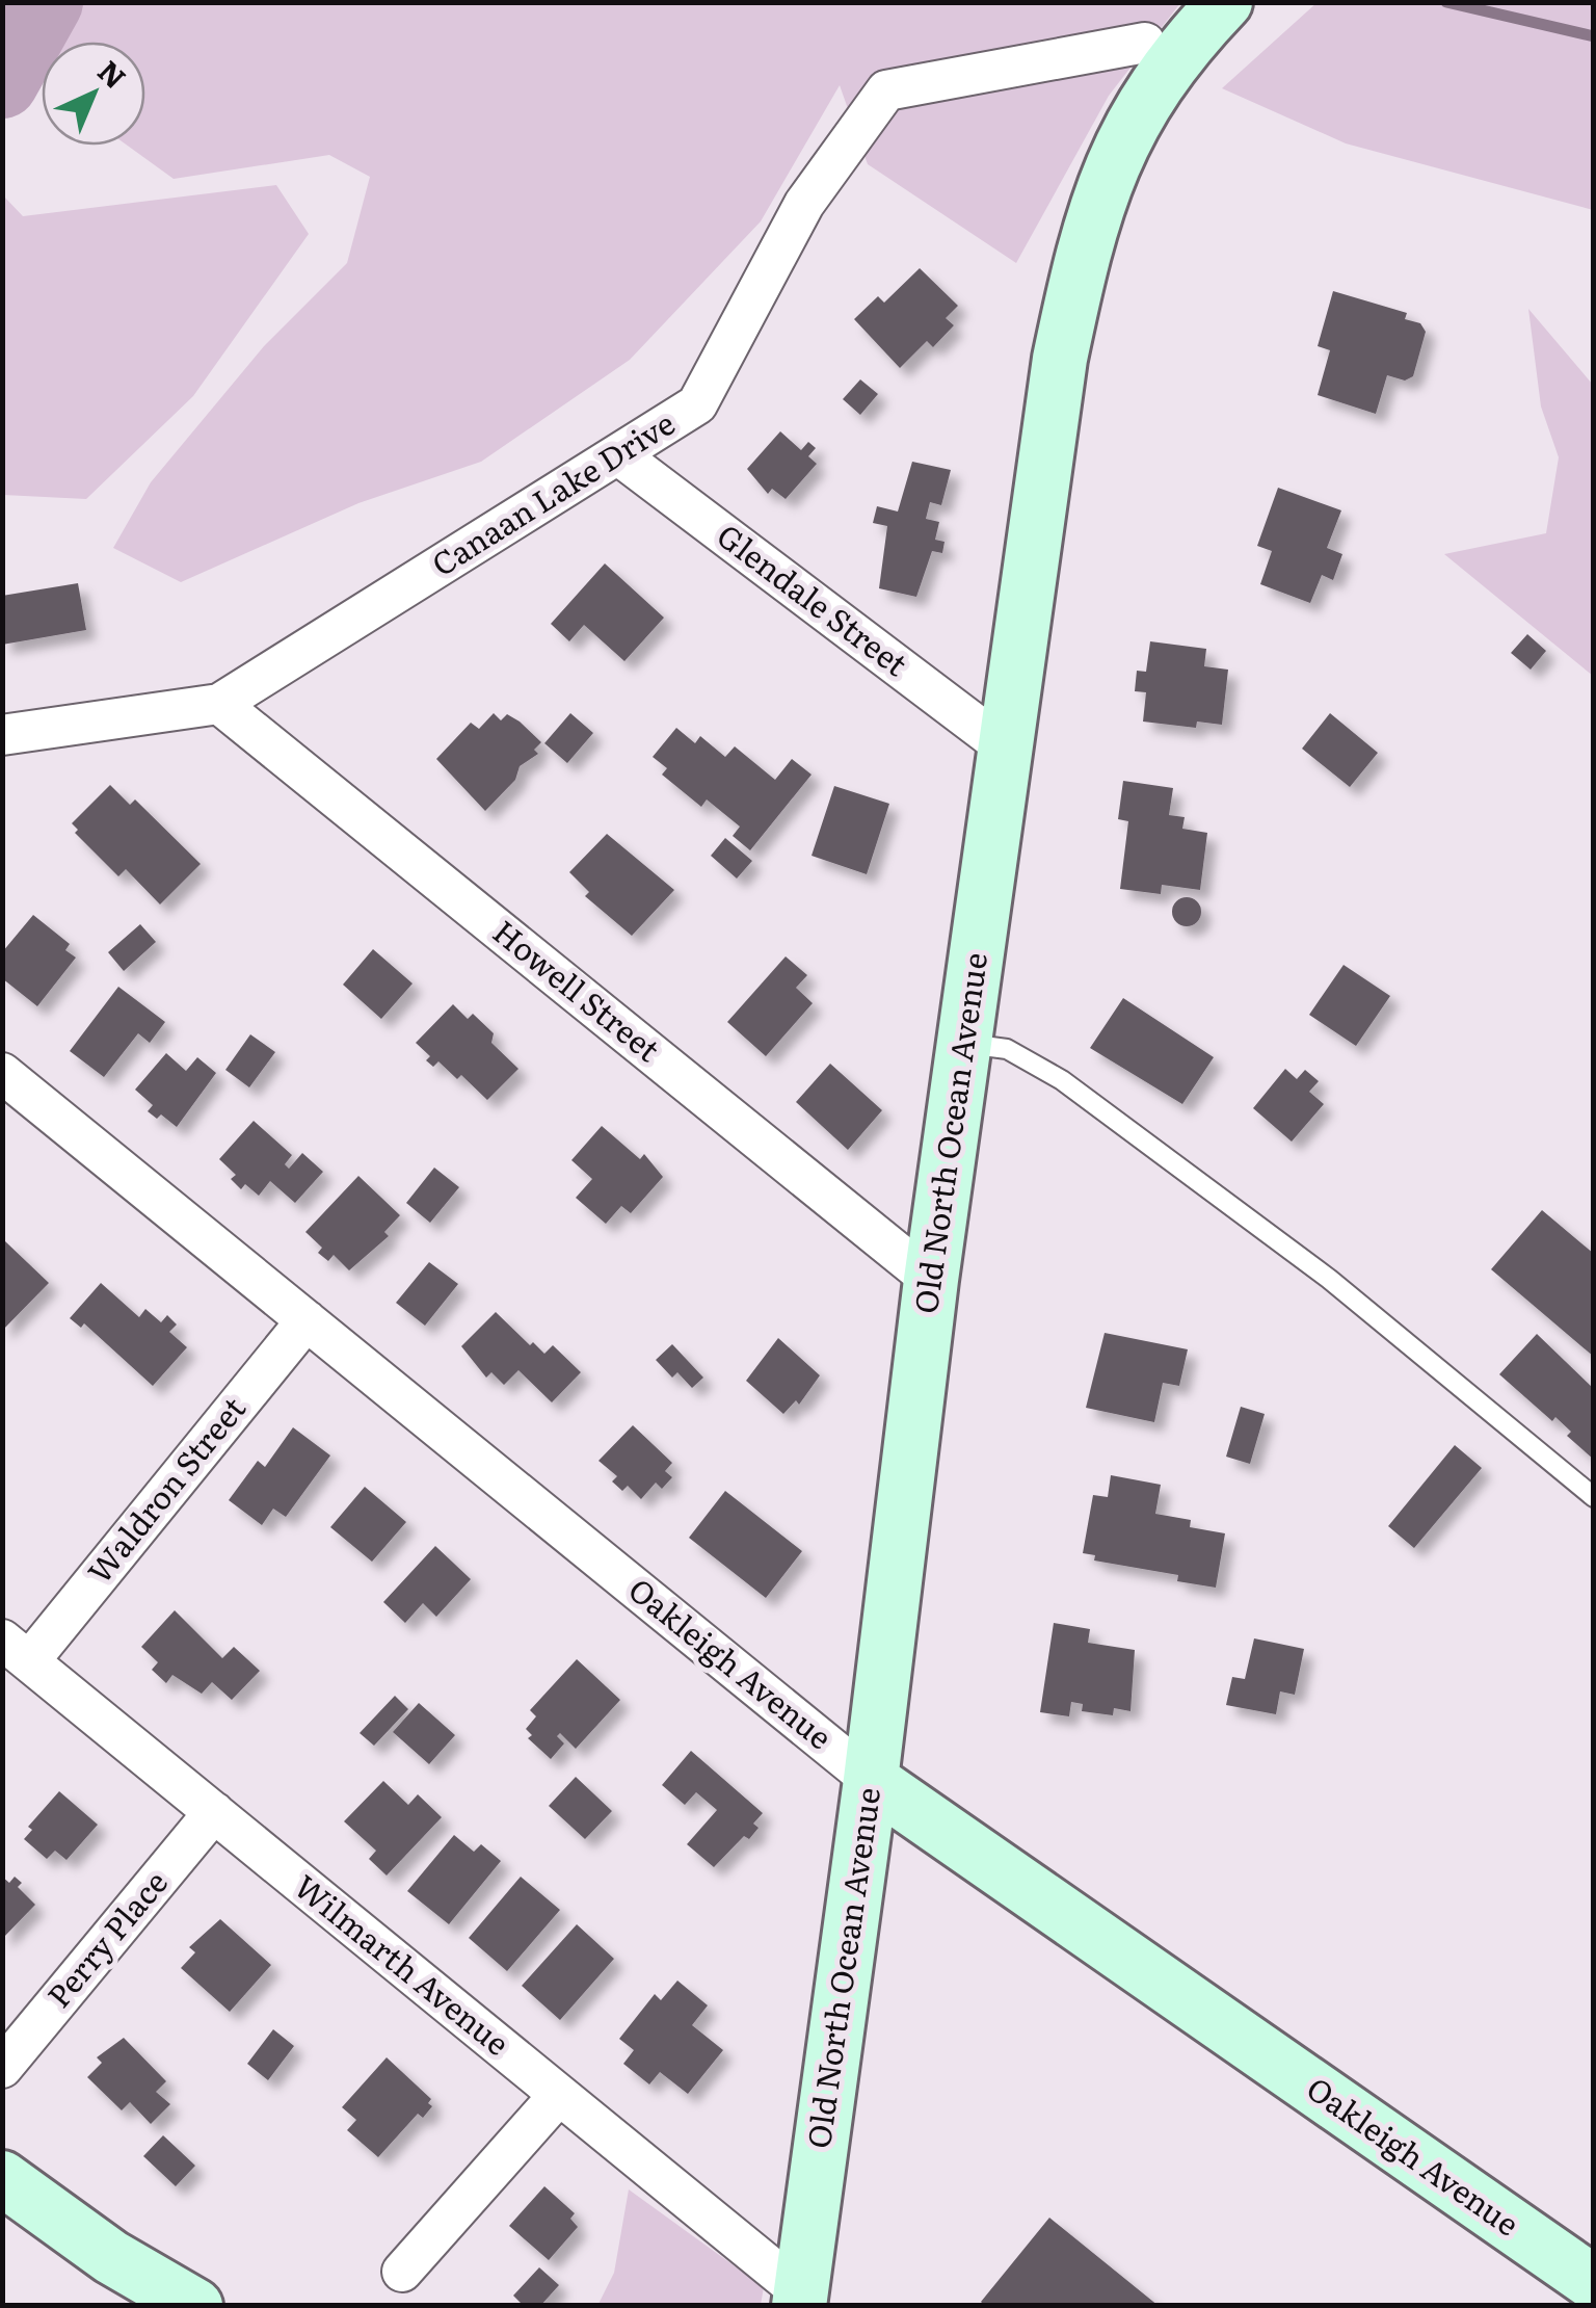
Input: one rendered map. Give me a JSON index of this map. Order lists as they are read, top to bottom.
{
  "streets": {
    "street": [
      "Canaan Lake Drive",
      "Glendale Street",
      "Howell Street",
      "Old North Ocean Avenue",
      "Waldron Street",
      "Oakleigh Avenue",
      "Perry Place",
      "Wilmarth Avenue"
    ]
  },
  "crossings": [
    ["Canaan Lake Drive", "Glendale Street"],
    ["Canaan Lake Drive", "Howell Street"],
    ["Glendale Street", "Old North Ocean Avenue"],
    ["Howell Street", "Old North Ocean Avenue"],
    ["Old North Ocean Avenue", "Oakleigh Avenue"],
    ["Old North Ocean Avenue", "Wilmarth Avenue"],
    ["Waldron Street", "Oakleigh Avenue"],
    ["Waldron Street", "Wilmarth Avenue"],
    ["Perry Place", "Wilmarth Avenue"]
  ],
  "north": "top right"
}
